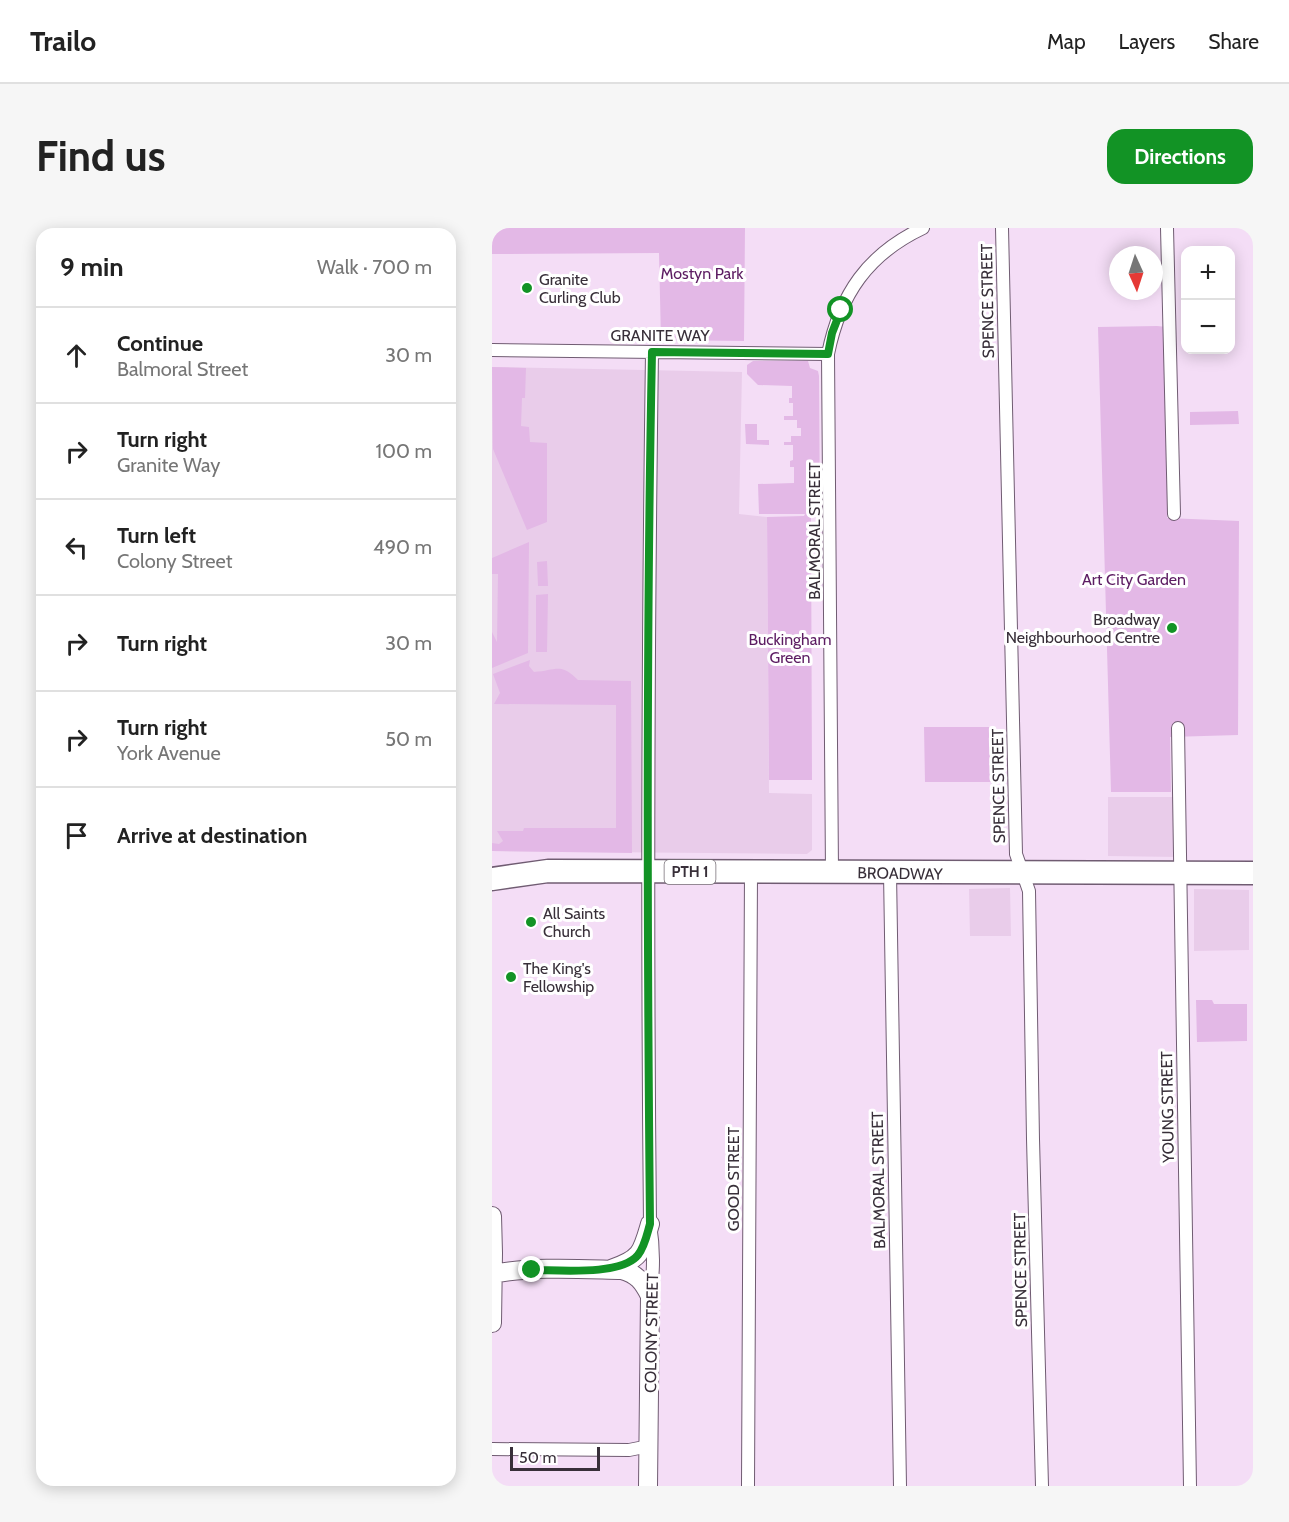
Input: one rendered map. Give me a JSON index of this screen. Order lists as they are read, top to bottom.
{
  "streets": {
    "highway": ["PTH 1", "BROADWAY"],
    "main road": ["COLONY STREET"],
    "street": [
      "SPENCE STREET",
      "GRANITE WAY",
      "BALMORAL STREET",
      "YOUNG STREET",
      "GOOD STREET"
    ]
  },
  "crossings": [
    ["SPENCE STREET", "BROADWAY"],
    ["GRANITE WAY", "BALMORAL STREET"],
    ["GRANITE WAY", "COLONY STREET"],
    ["BALMORAL STREET", "BROADWAY"],
    ["BROADWAY", "YOUNG STREET"],
    ["BROADWAY", "GOOD STREET"],
    ["BROADWAY", "COLONY STREET"]
  ],
  "parks": ["Mostyn Park", "Art City Garden", "Buckingham Green"],
  "places": [
    "Granite Curling Club",
    "Broadway Neighbourhood Centre",
    "All Saints Church",
    "The King's Fellowship"
  ],
  "scale_bar": "50 m",
  "north": "bottom",
  "page": {
    "header": "Trailo",
    "nav": ["Map", "Layers", "Share"],
    "buttons": "Directions",
    "title": "Find us",
    "heading": ["9 min", "Walk · 700 m"],
    "map_buttons": ["+", "−"],
    "list": [
      ["Continue", "Balmoral Street", "30 m"],
      ["Turn right", "Granite Way", "100 m"],
      ["Turn left", "Colony Street", "490 m"],
      ["Turn right", "30 m"],
      ["Turn right", "York Avenue", "50 m"],
      "Arrive at destination"
    ],
    "scale": "50 m"
  }
}
